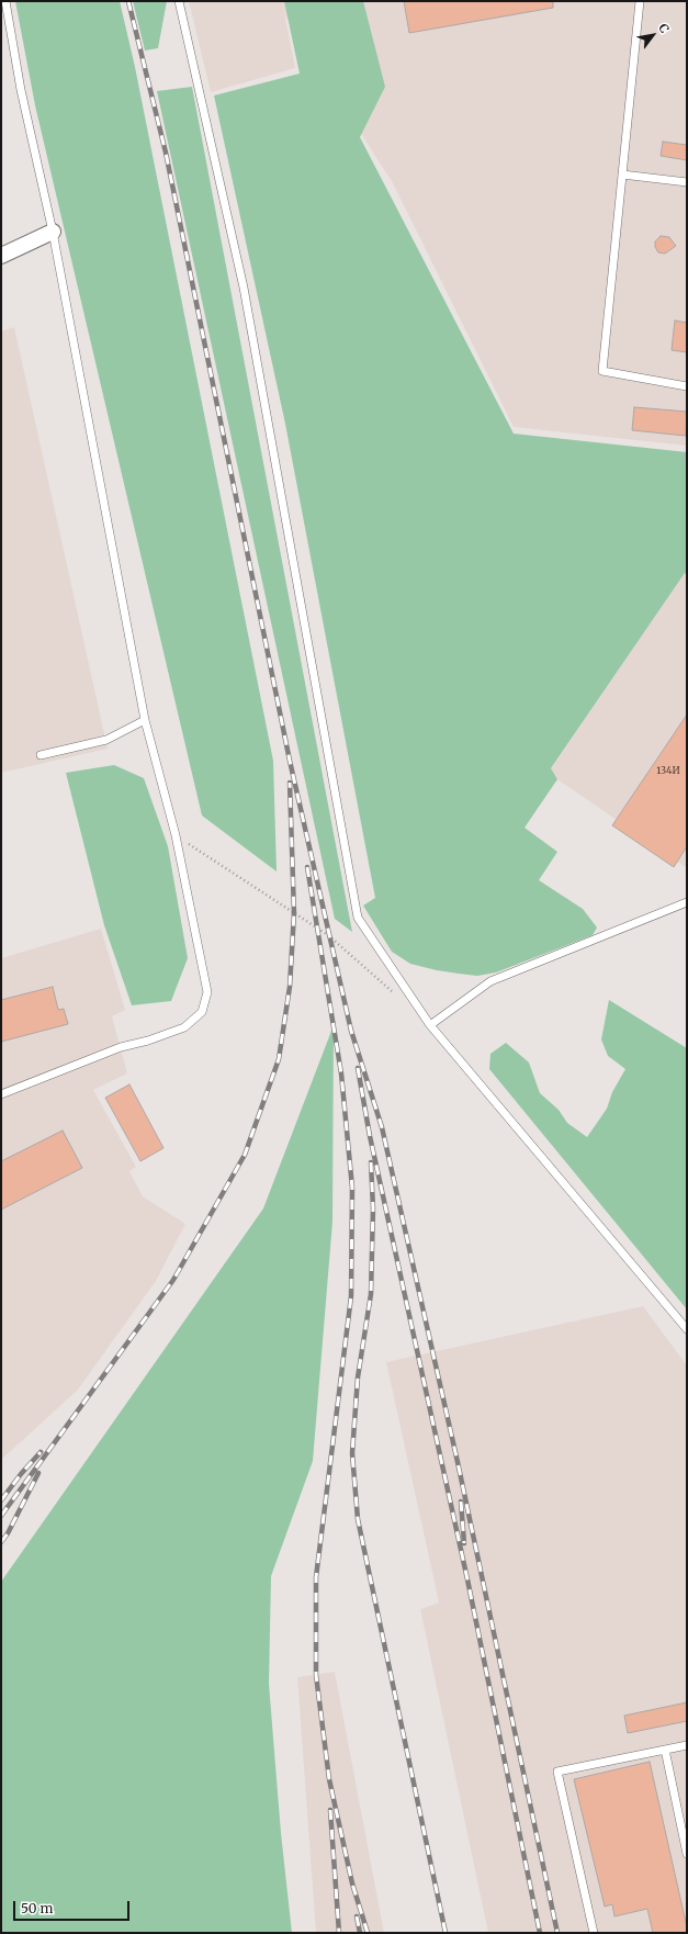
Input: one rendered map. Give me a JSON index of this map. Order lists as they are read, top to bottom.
{
  "house_numbers": ["134И"],
  "scale_bar": "50 m",
  "north": "top right"
}
